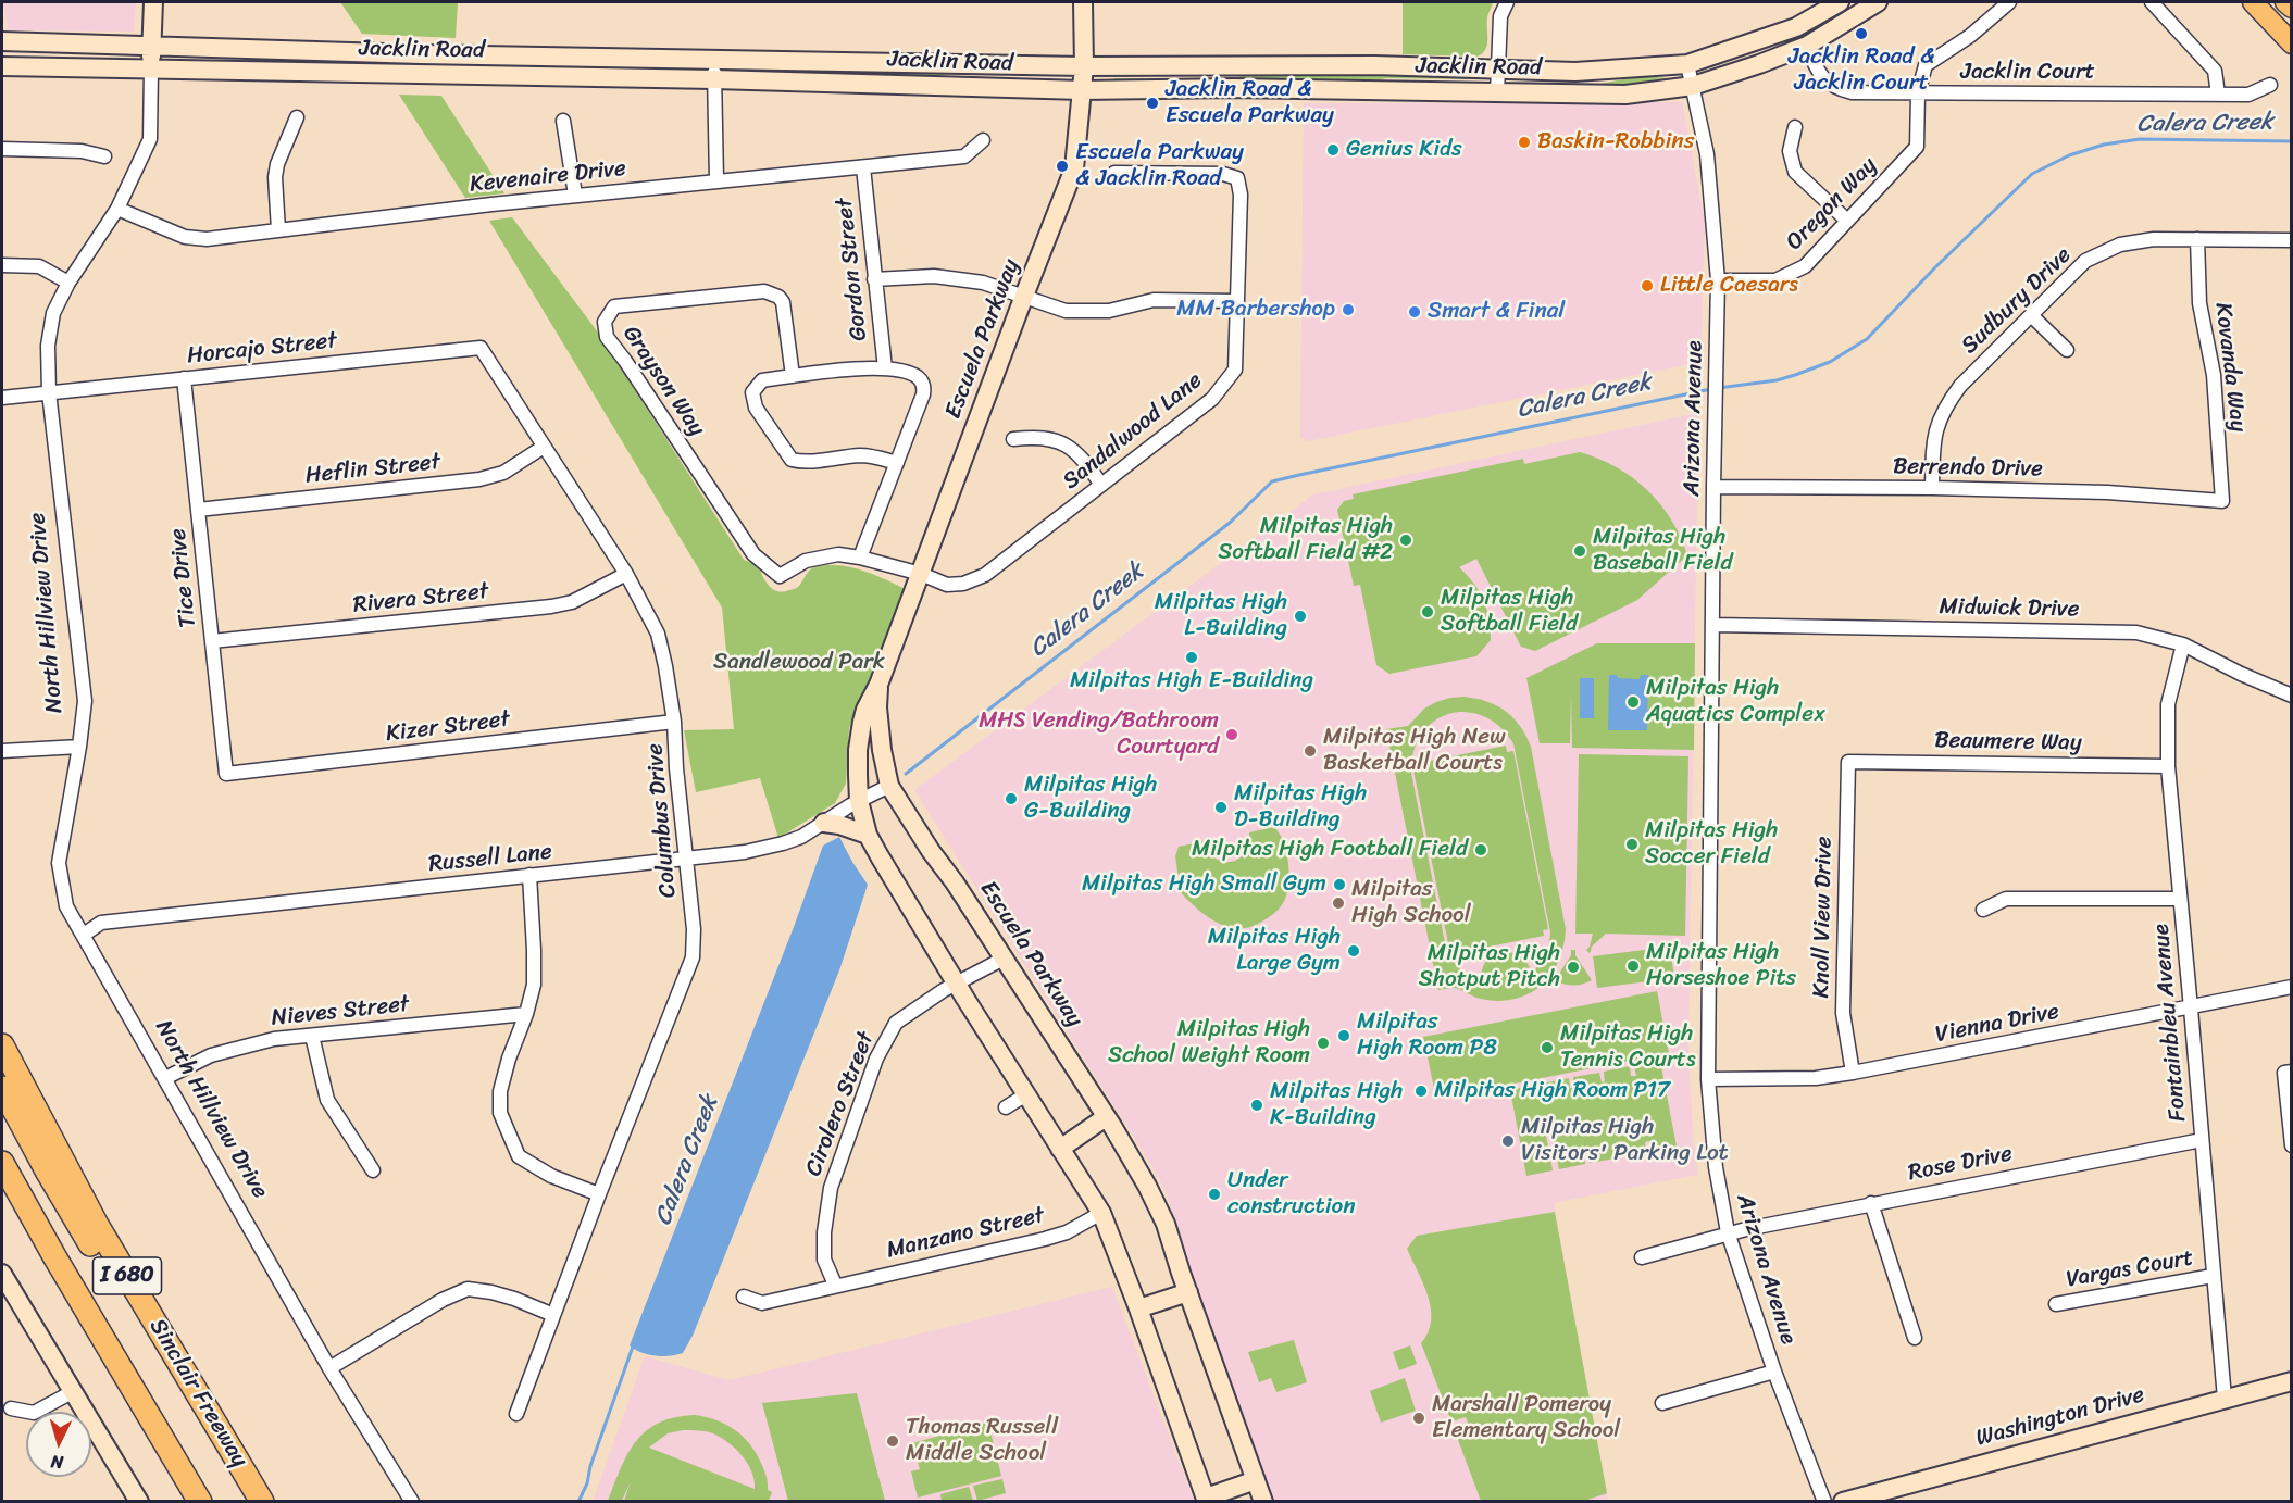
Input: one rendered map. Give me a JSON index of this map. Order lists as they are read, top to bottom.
{
  "streets": {
    "highway": ["I 680", "Sinclair Freeway"],
    "main road": [
      "Jacklin Road",
      "Escuela Parkway",
      "North Hillview Drive",
      "Washington Drive"
    ],
    "street": [
      "Jacklin Court",
      "Kevenaire Drive",
      "Oregon Way",
      "Gordon Street",
      "Sudbury Drive",
      "Horcajo Street",
      "Kovanda Way",
      "Grayson Way",
      "Arizona Avenue",
      "Sandalwood Lane",
      "Berrendo Drive",
      "Heflin Street",
      "Tice Drive",
      "Rivera Street",
      "Midwick Drive",
      "Kizer Street",
      "Beaumere Way",
      "Columbus Drive",
      "Russell Lane",
      "Knoll View Drive",
      "Nieves Street",
      "Fontainbleu Avenue",
      "Vienna Drive",
      "Cirolero Street",
      "Rose Drive",
      "Manzano Street",
      "Vargas Court"
    ]
  },
  "crossings": [
    ["Jacklin Road", "Jacklin Court"],
    ["Jacklin Road", "Escuela Parkway"],
    ["Jacklin Road", "Arizona Avenue"],
    ["Jacklin Road", "North Hillview Drive"],
    ["Jacklin Court", "Oregon Way"],
    ["Kevenaire Drive", "Gordon Street"],
    ["Kevenaire Drive", "North Hillview Drive"],
    ["Oregon Way", "Arizona Avenue"],
    ["Sudbury Drive", "Kovanda Way"],
    ["Sudbury Drive", "Berrendo Drive"],
    ["Escuela Parkway", "Sandalwood Lane"],
    ["Escuela Parkway", "Russell Lane"],
    ["Escuela Parkway", "Cirolero Street"],
    ["Escuela Parkway", "Manzano Street"],
    ["Horcajo Street", "Tice Drive"],
    ["Horcajo Street", "North Hillview Drive"],
    ["Horcajo Street", "Columbus Drive"],
    ["Kovanda Way", "Berrendo Drive"],
    ["Grayson Way", "Sandalwood Lane"],
    ["Arizona Avenue", "Berrendo Drive"],
    ["Arizona Avenue", "Midwick Drive"],
    ["Arizona Avenue", "Vienna Drive"],
    ["Arizona Avenue", "Rose Drive"],
    ["Heflin Street", "Tice Drive"],
    ["Heflin Street", "Columbus Drive"],
    ["Tice Drive", "Rivera Street"],
    ["Tice Drive", "Kizer Street"],
    ["Rivera Street", "Columbus Drive"],
    ["Midwick Drive", "Fontainbleu Avenue"],
    ["North Hillview Drive", "Russell Lane"],
    ["North Hillview Drive", "Nieves Street"],
    ["Kizer Street", "Columbus Drive"],
    ["Beaumere Way", "Knoll View Drive"],
    ["Beaumere Way", "Fontainbleu Avenue"],
    ["Columbus Drive", "Russell Lane"],
    ["Knoll View Drive", "Vienna Drive"],
    ["Fontainbleu Avenue", "Vienna Drive"],
    ["Fontainbleu Avenue", "Rose Drive"],
    ["Fontainbleu Avenue", "Vargas Court"],
    ["Fontainbleu Avenue", "Washington Drive"],
    ["Cirolero Street", "Manzano Street"]
  ],
  "water": ["Calera Creek"],
  "parks": ["Sandlewood Park"],
  "places": [
    "Jacklin Road & Jacklin Court",
    "Jacklin Road & Escuela Parkway",
    "Baskin-Robbins",
    "Genius Kids",
    "Escuela Parkway & Jacklin Road",
    "Little Caesars",
    "MM Barbershop",
    "Smart & Final",
    "Milpitas High Softball Field #2",
    "Milpitas High Baseball Field",
    "Milpitas High Softball Field",
    "Milpitas High L-Building",
    "Milpitas High E-Building",
    "Milpitas High Aquatics Complex",
    "MHS Vending/Bathroom Courtyard",
    "Milpitas High New Basketball Courts",
    "Milpitas High G-Building",
    "Milpitas High D-Building",
    "Milpitas High Soccer Field",
    "Milpitas High Football Field",
    "Milpitas High Small Gym",
    "Milpitas High School",
    "Milpitas High Large Gym",
    "Milpitas High Horseshoe Pits",
    "Milpitas High Shotput Pitch",
    "Milpitas High Room P8",
    "Milpitas High School Weight Room",
    "Milpitas High Tennis Courts",
    "Milpitas High Room P17",
    "Milpitas High K-Building",
    "Milpitas High Visitors' Parking Lot",
    "Under construction",
    "Marshall Pomeroy Elementary School",
    "Thomas Russell Middle School"
  ],
  "north": "bottom"
}
